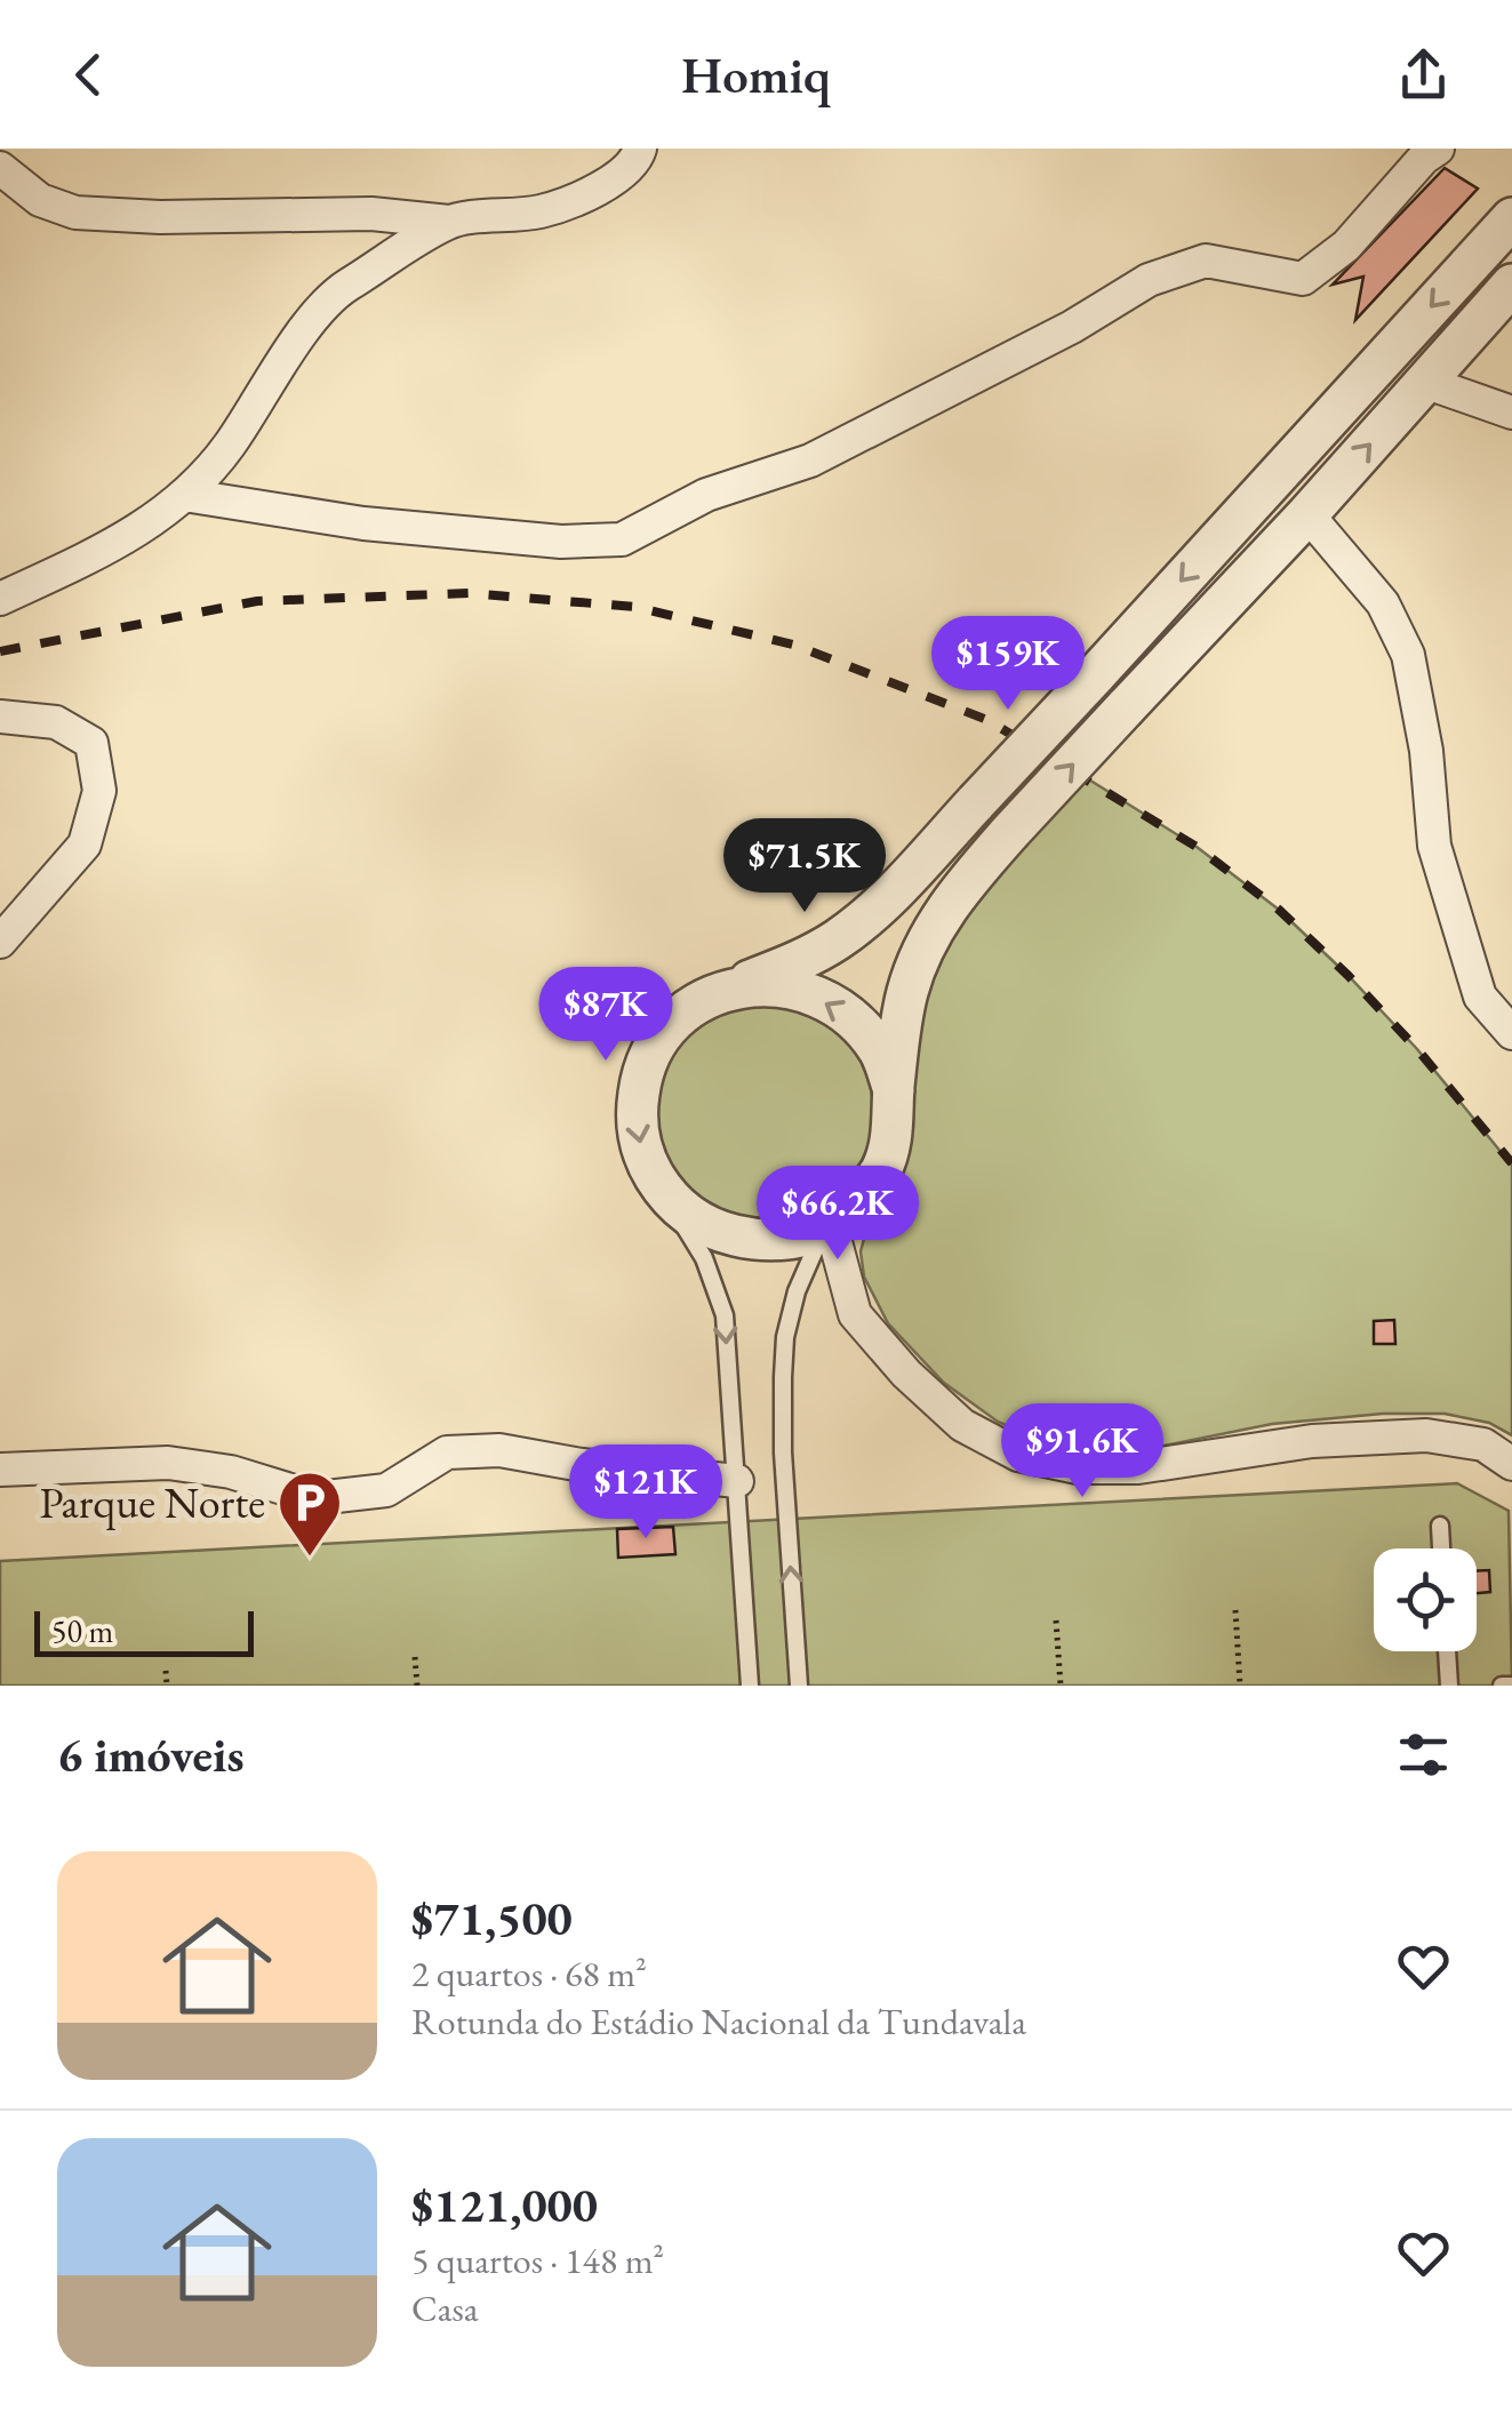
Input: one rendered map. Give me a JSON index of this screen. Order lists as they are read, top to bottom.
{
  "places": {
    "parking": ["Parque Norte"]
  },
  "scale_bar": "50 m",
  "page": {
    "header": "Homiq",
    "price": [
      "$159K",
      "$71.5K",
      "$87K",
      "$66.2K",
      "$91.6K",
      "$121K"
    ],
    "scale": "50 m",
    "heading": "6 imóveis",
    "list": [
      {
        "name": "$71,500",
        "note": "2 quartos · 68 m² · Rotunda do Estádio Nacional da Tundavala"
      },
      {
        "name": "$121,000",
        "note": "5 quartos · 148 m² · Casa"
      }
    ]
  }
}
